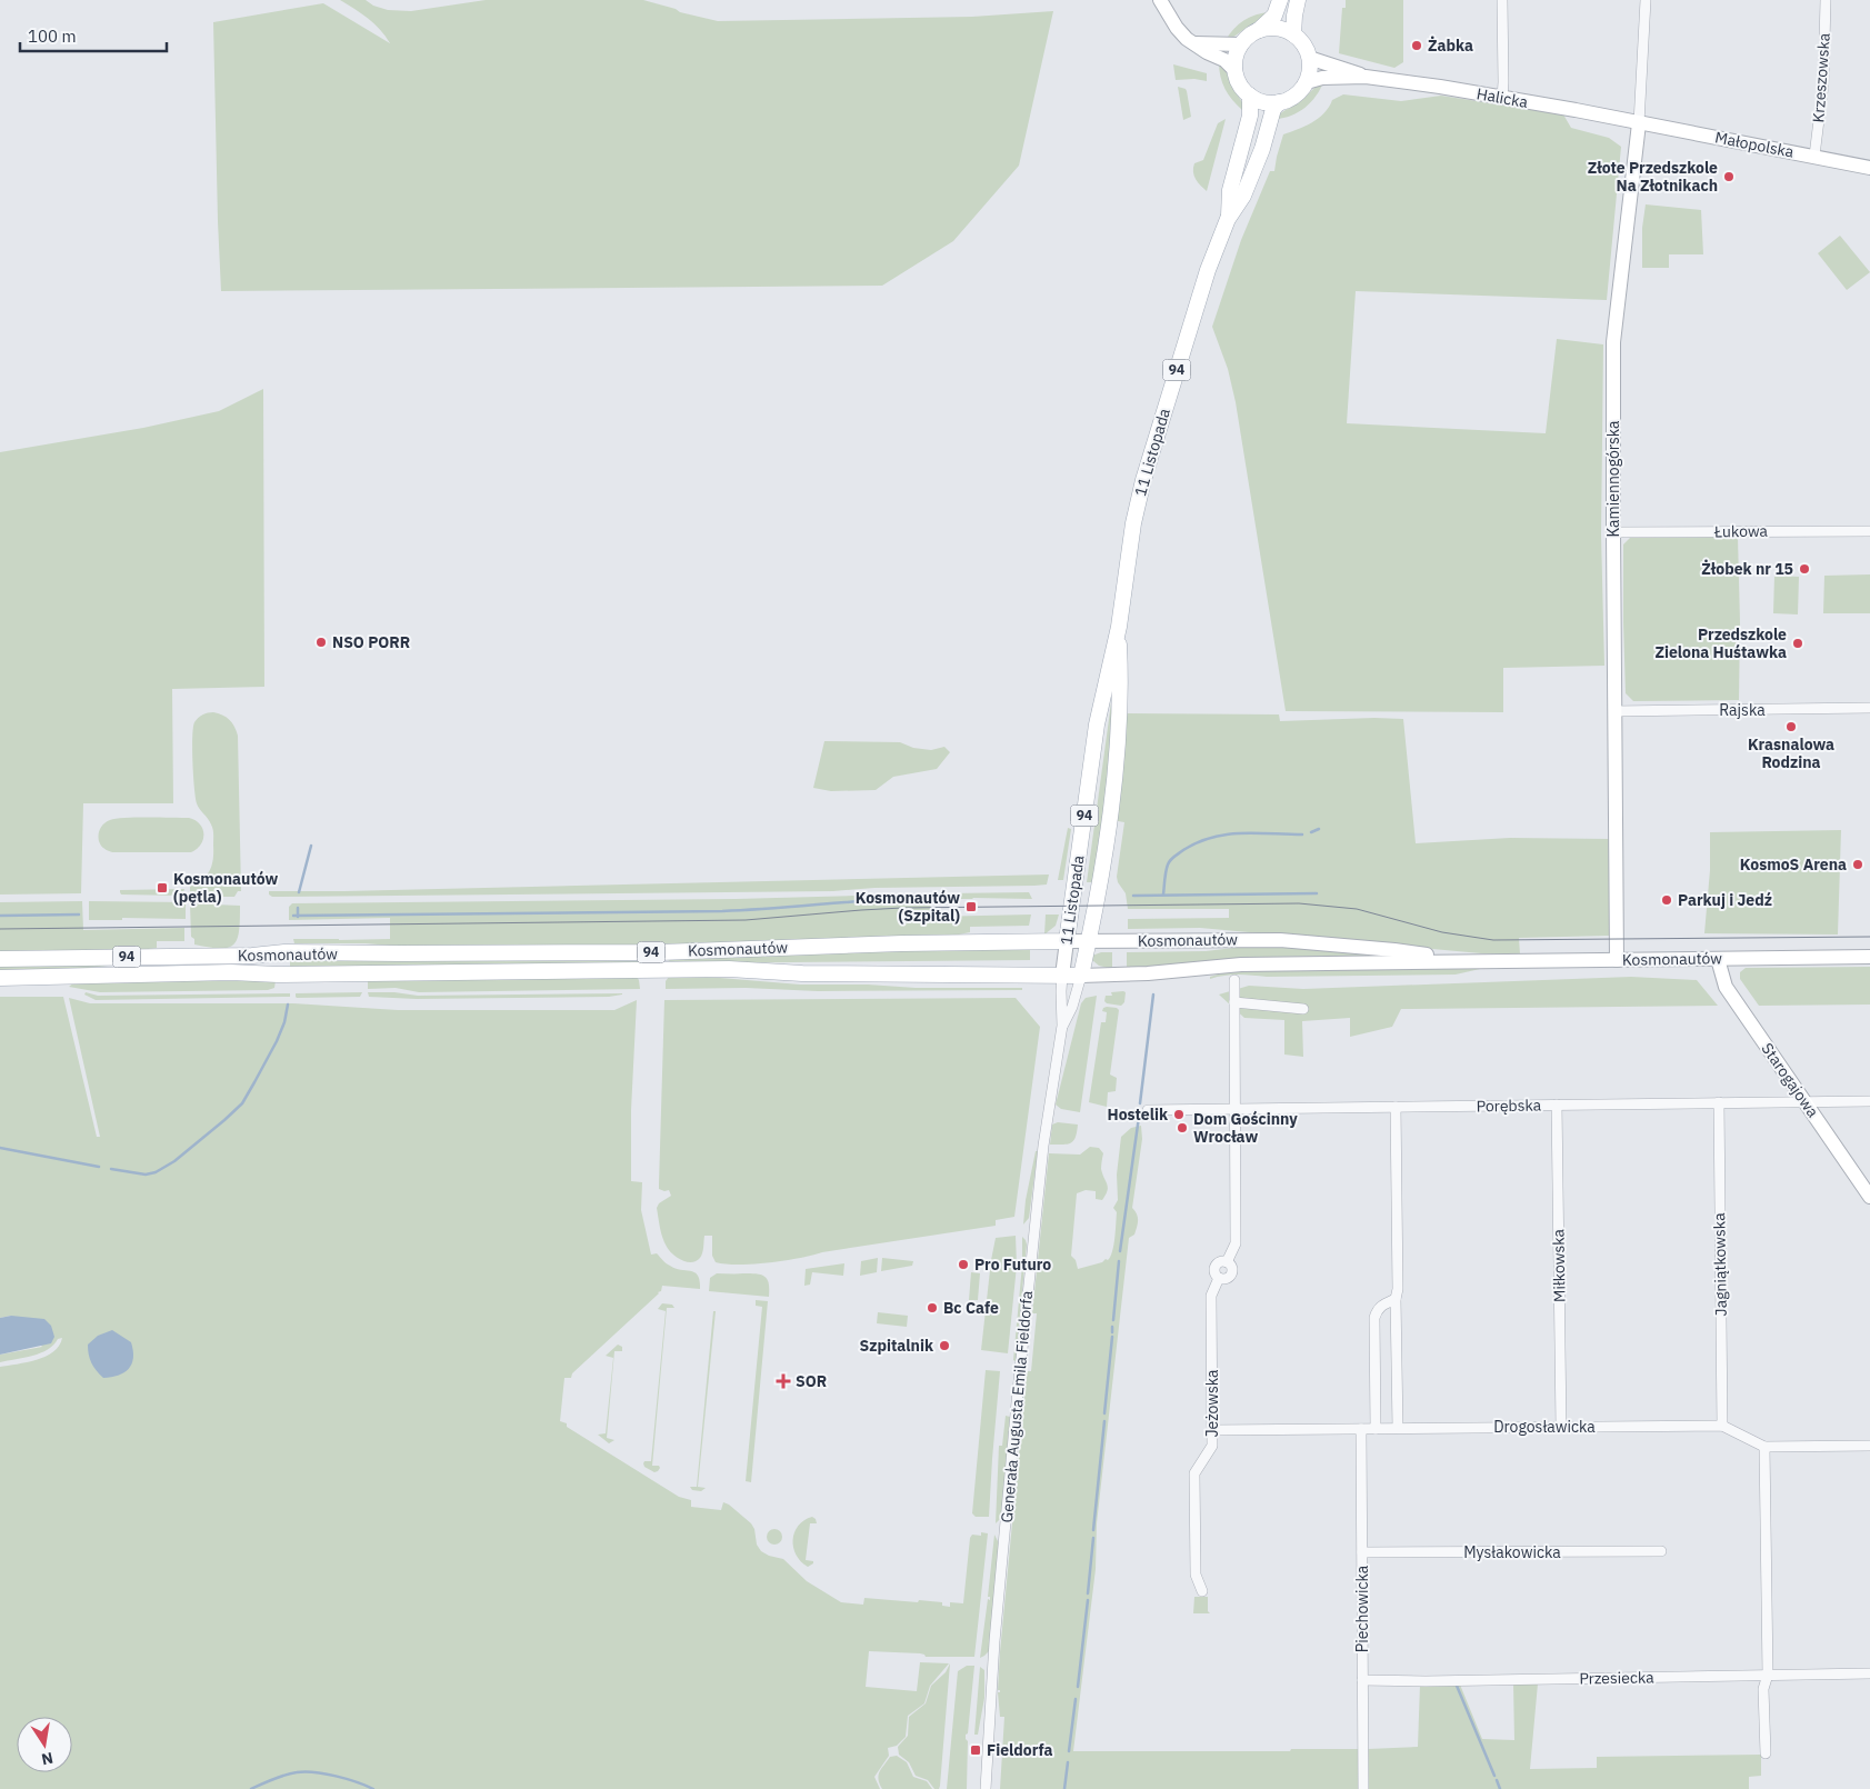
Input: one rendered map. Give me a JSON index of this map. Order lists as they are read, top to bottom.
{
  "streets": {
    "main road": ["94", "11 Listopada", "Kosmonautów"],
    "street": [
      "Krzeszowska",
      "Halicka",
      "Małopolska",
      "Kamiennogórska",
      "Łukowa",
      "Rajska",
      "Starogajowa",
      "Porębska",
      "Jagniątkowska",
      "Miłkowska",
      "Jeżowska",
      "Generała Augusta Emila Fieldorfa",
      "Drogosławicka",
      "Mysłakowicka",
      "Piechowicka",
      "Przesiecka"
    ]
  },
  "crossings": [
    ["Krzeszowska", "Małopolska"],
    ["Halicka", "Małopolska"],
    ["Halicka", "11 Listopada"],
    ["Halicka", "Kamiennogórska"],
    ["Małopolska", "Kamiennogórska"],
    ["11 Listopada", "Kosmonautów"],
    ["11 Listopada", "Generała Augusta Emila Fieldorfa"],
    ["Kamiennogórska", "Łukowa"],
    ["Kamiennogórska", "Rajska"],
    ["Kamiennogórska", "Kosmonautów"],
    ["Kosmonautów", "Starogajowa"],
    ["Kosmonautów", "Generała Augusta Emila Fieldorfa"],
    ["Starogajowa", "Porębska"],
    ["Porębska", "Jagniątkowska"],
    ["Porębska", "Miłkowska"],
    ["Porębska", "Jeżowska"],
    ["Jagniątkowska", "Drogosławicka"],
    ["Miłkowska", "Drogosławicka"],
    ["Jeżowska", "Drogosławicka"],
    ["Drogosławicka", "Piechowicka"],
    ["Mysłakowicka", "Piechowicka"],
    ["Piechowicka", "Przesiecka"]
  ],
  "places": {
    "other": [
      "Żabka",
      "Złote Przedszkole Na Złotnikach",
      "Żłobek nr 15",
      "NSO PORR",
      "Przedszkole Zielona Huśtawka",
      "Krasnalowa Rodzina",
      "KosmoS Arena",
      "Parkuj i Jedź",
      "Hostelik",
      "Dom Gościnny Wrocław",
      "Pro Futuro",
      "Bc Cafe",
      "Szpitalnik"
    ],
    "transit": ["Kosmonautów (pętla)", "Kosmonautów (Szpital)", "Fieldorfa"],
    "health": ["SOR"]
  },
  "scale_bar": "100 m",
  "north": "bottom"
}
